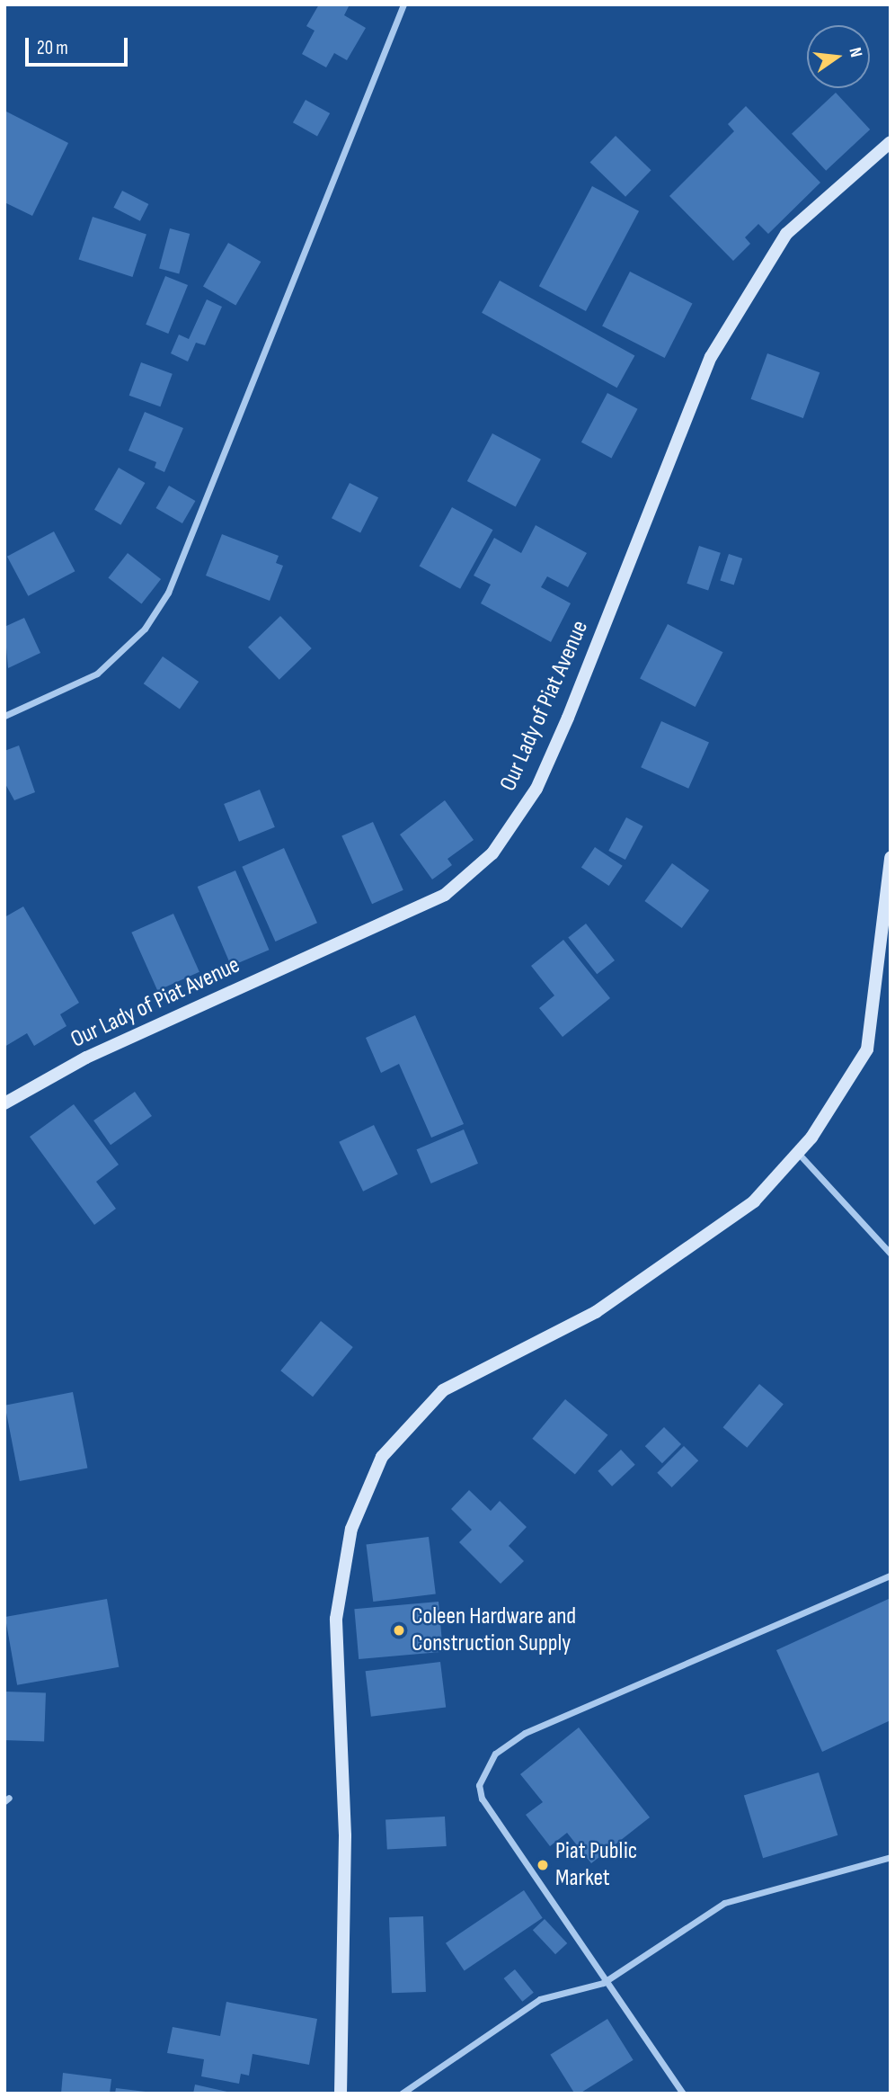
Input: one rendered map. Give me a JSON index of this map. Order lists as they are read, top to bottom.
{
  "streets": {
    "street": ["Our Lady of Piat Avenue"]
  },
  "places": ["Coleen Hardware and Construction Supply", "Piat Public Market"],
  "scale_bar": "20 m",
  "north": "right"
}
